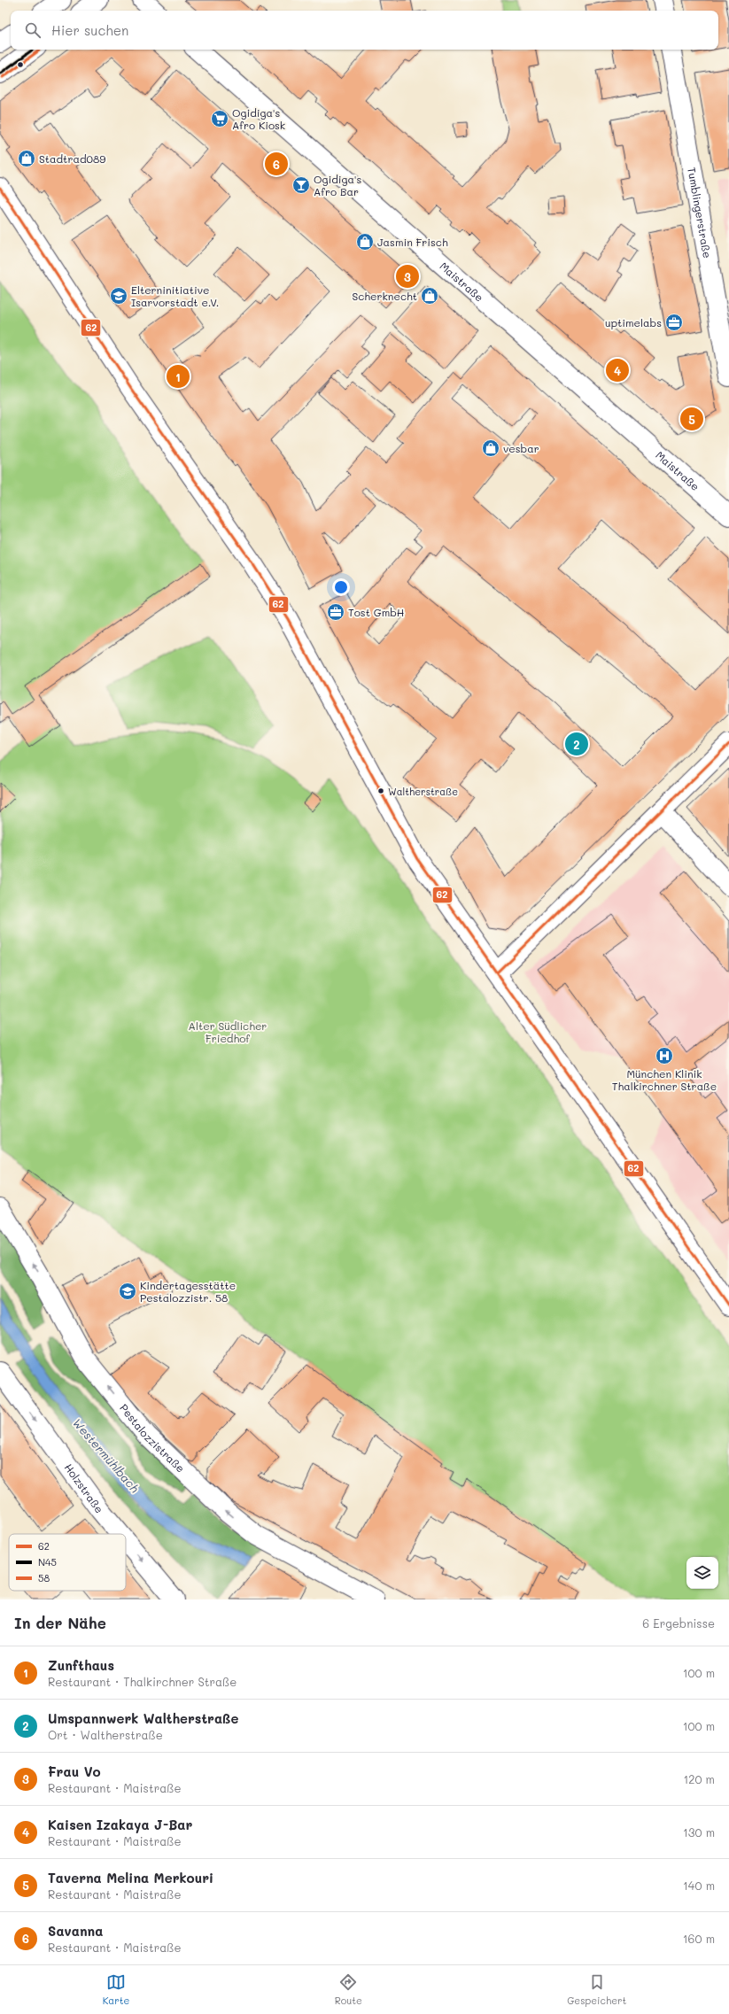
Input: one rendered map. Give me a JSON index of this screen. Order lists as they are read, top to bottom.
{
  "streets": {
    "street": [
      "Tumblingerstraße",
      "Maistraße",
      "Pestalozzistraße",
      "Holzstraße"
    ]
  },
  "one_way": ["Pestalozzistraße", "Holzstraße"],
  "water": ["Westermühlbach"],
  "parks": ["Alter Südlicher Friedhof"],
  "places": {
    "supermarket": ["Ogidiga's Afro Kiosk"],
    "shop": [
      "Stadtrad089",
      "Jasmin Frisch",
      "Scherknecht",
      "vesbar"
    ],
    "bar": ["Ogidiga's Afro Bar"],
    "school or university": ["Elterninitiative Isarvorstadt e.V.", "Kindertagesstätte Pestalozzistr. 58"],
    "office": ["uptimelabs", "Tost GmbH"],
    "other": ["Waltherstraße"],
    "hospital": ["München Klinik Thalkirchner Straße"]
  },
  "lines": ["transit line N45", "transit line 58", "transit line 62"],
  "legend": ["62", "N45", "58"],
  "page": {
    "search": "Hier suchen",
    "pins": [
      "6",
      "3",
      "4",
      "1",
      "5",
      "2"
    ],
    "heading": ["In der Nähe", "6 Ergebnisse"],
    "list": [
      {
        "mark": "1",
        "name": "Zunfthaus",
        "note": "Restaurant · Thalkirchner Straße",
        "value": "100 m"
      },
      {
        "mark": "2",
        "name": "Umspannwerk Waltherstraße",
        "note": "Ort · Waltherstraße",
        "value": "100 m"
      },
      {
        "mark": "3",
        "name": "Frau Vo",
        "note": "Restaurant · Maistraße",
        "value": "120 m"
      },
      {
        "mark": "4",
        "name": "Kaisen Izakaya J-Bar",
        "note": "Restaurant · Maistraße",
        "value": "130 m"
      },
      {
        "mark": "5",
        "name": "Taverna Melina Merkouri",
        "note": "Restaurant · Maistraße",
        "value": "140 m"
      },
      {
        "mark": "6",
        "name": "Savanna",
        "note": "Restaurant · Maistraße",
        "value": "160 m"
      }
    ],
    "nav": ["Karte", "Route", "Gespeichert"]
  }
}
